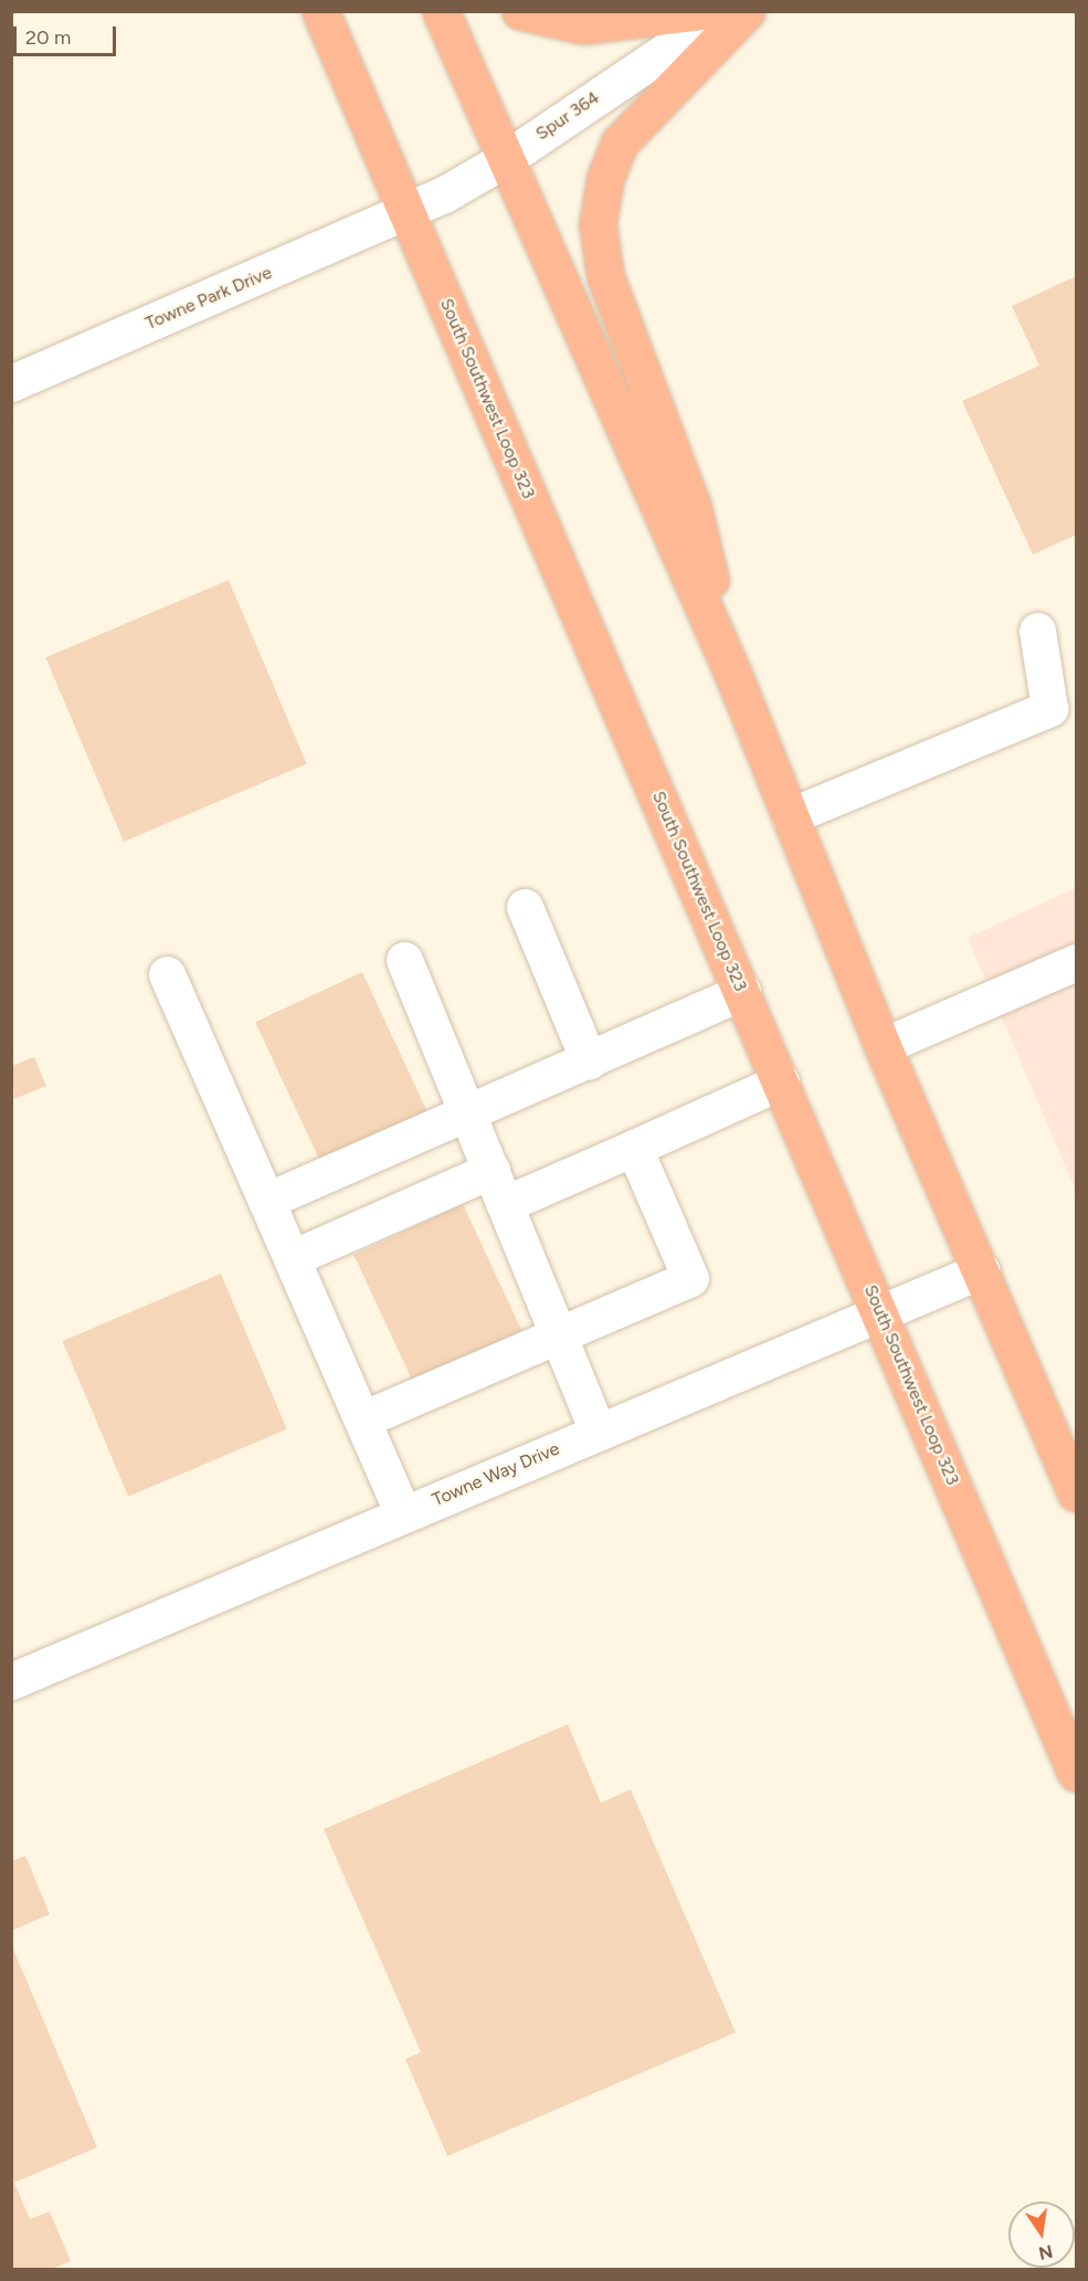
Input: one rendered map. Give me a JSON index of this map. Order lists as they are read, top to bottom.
{
  "streets": {
    "highway": ["South Southwest Loop 323"],
    "street": ["Spur 364", "Towne Park Drive", "Towne Way Drive"]
  },
  "crossings": [
    ["Spur 364", "Towne Park Drive"],
    ["Spur 364", "South Southwest Loop 323"],
    ["Towne Park Drive", "South Southwest Loop 323"],
    ["South Southwest Loop 323", "Towne Way Drive"]
  ],
  "scale_bar": "20 m",
  "north": "bottom"
}
